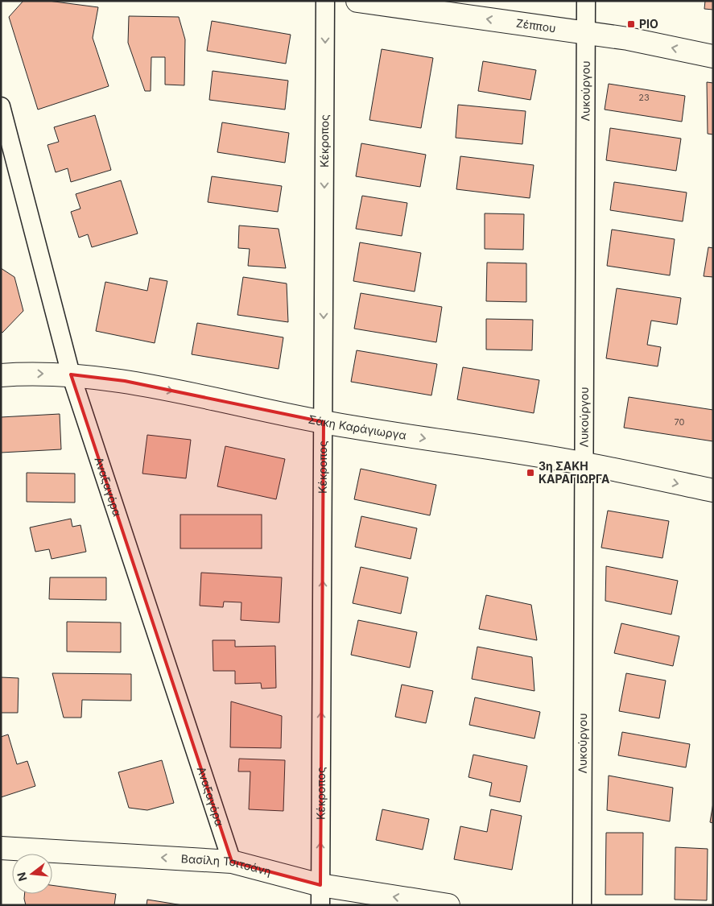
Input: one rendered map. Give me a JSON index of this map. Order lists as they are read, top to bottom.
{
  "streets": {
    "street": [
      "Ζέππου",
      "Λυκούργου",
      "Κέκροπος",
      "Σάκη Καράγιωργα",
      "Αναξαγόρα",
      "Βασίλη Τσιτσάνη"
    ]
  },
  "crossings": [
    ["Ζέππου", "Λυκούργου"],
    ["Λυκούργου", "Σάκη Καράγιωργα"],
    ["Κέκροπος", "Σάκη Καράγιωργα"],
    ["Κέκροπος", "Βασίλη Τσιτσάνη"],
    ["Σάκη Καράγιωργα", "Αναξαγόρα"],
    ["Αναξαγόρα", "Βασίλη Τσιτσάνη"]
  ],
  "one_way": ["Ζέππου", "Σάκη Καράγιωργα", "Βασίλη Τσιτσάνη"],
  "places": {
    "transit": ["ΡΙΟ", "3η ΣΑΚΗ ΚΑΡΑΓΙΩΡΓΑ"]
  },
  "house_numbers": ["23", "70"],
  "north": "left"
}
